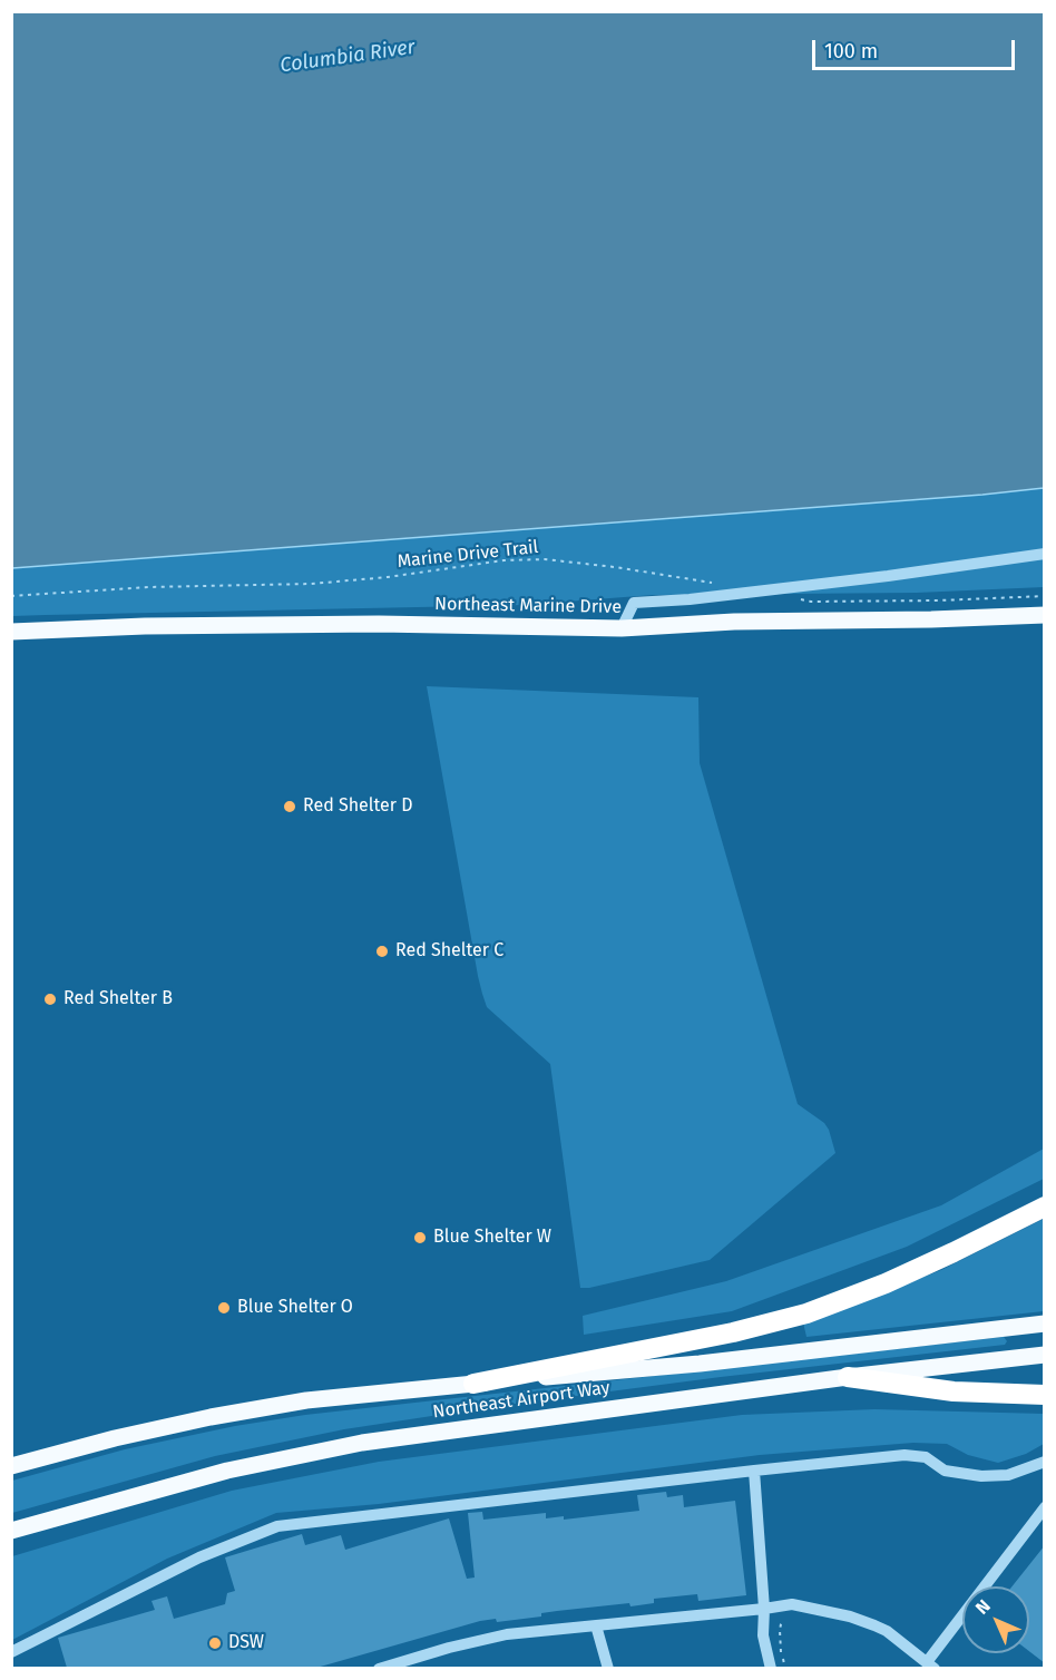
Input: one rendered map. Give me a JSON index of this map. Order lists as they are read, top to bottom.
{
  "streets": {
    "main road": ["Northeast Marine Drive", "Northeast Airport Way"],
    "path": ["Marine Drive Trail"]
  },
  "water": ["Columbia River"],
  "places": [
    "Red Shelter D",
    "Red Shelter C",
    "Red Shelter B",
    "Blue Shelter W",
    "Blue Shelter O",
    "DSW"
  ],
  "scale_bar": "100 m",
  "north": "top left"
}
